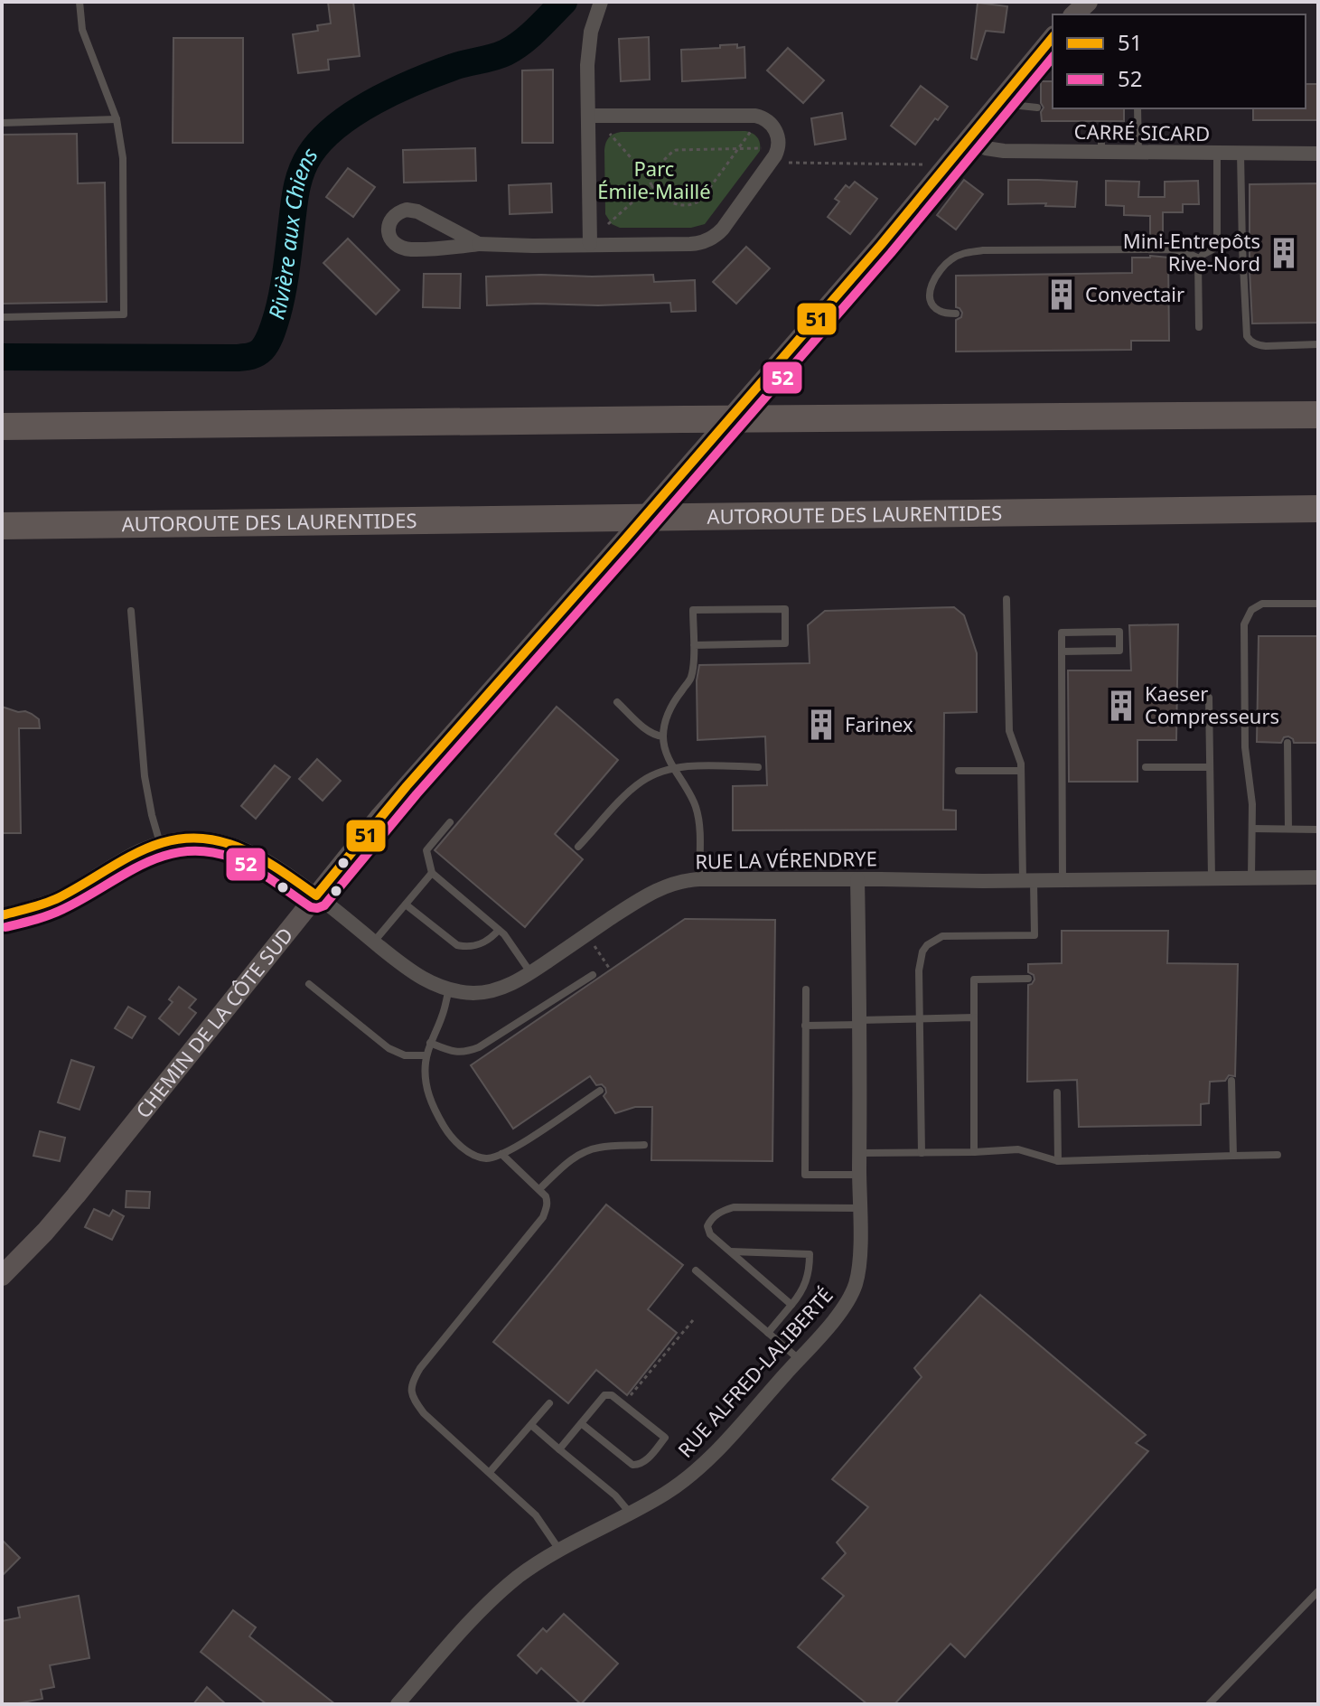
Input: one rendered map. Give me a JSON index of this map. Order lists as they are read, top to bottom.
{
  "streets": {
    "highway": ["AUTOROUTE DES LAURENTIDES"],
    "street": [
      "CARRÉ SICARD",
      "RUE LA VÉRENDRYE",
      "CHEMIN DE LA CÔTE SUD",
      "RUE ALFRED-LALIBERTÉ"
    ]
  },
  "crossings": [
    ["CARRÉ SICARD", "CHEMIN DE LA CÔTE SUD"],
    ["RUE LA VÉRENDRYE", "CHEMIN DE LA CÔTE SUD"],
    ["RUE LA VÉRENDRYE", "RUE ALFRED-LALIBERTÉ"]
  ],
  "water": ["Rivière aux Chiens"],
  "parks": ["Parc Émile-Maillé"],
  "places": {
    "building": [
      "Mini-Entrepôts Rive-Nord",
      "Convectair",
      "Kaeser Compresseurs",
      "Farinex"
    ]
  },
  "lines": ["transit line 51", "transit line 52"],
  "legend": ["51", "52"]
}
